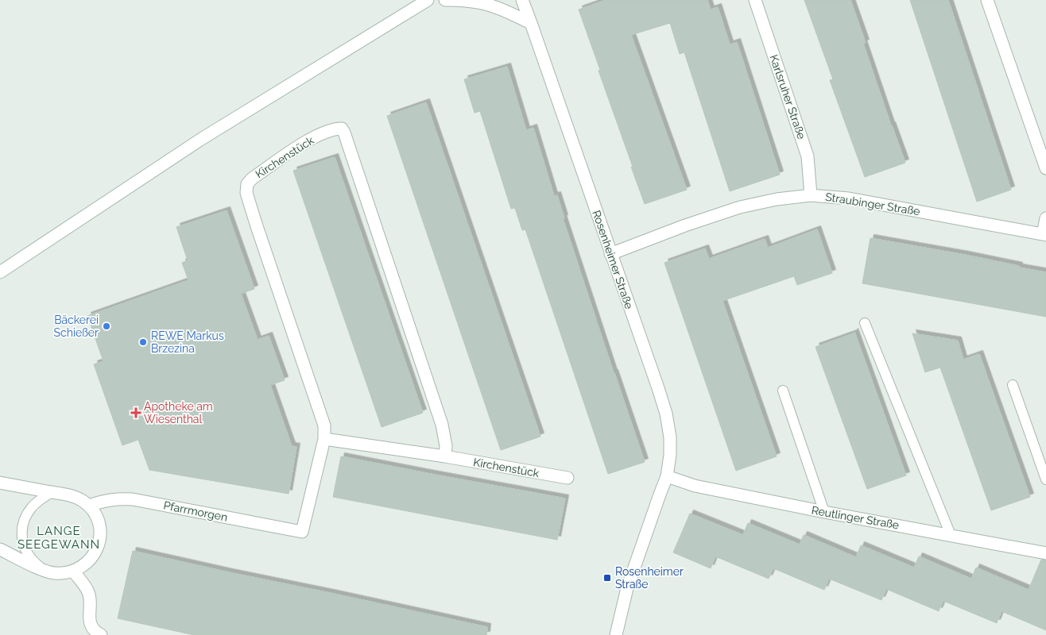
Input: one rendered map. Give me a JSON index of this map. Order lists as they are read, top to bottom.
{
  "streets": {
    "street": [
      "Karlsruher Straße",
      "Kirchenstück",
      "Straubinger Straße",
      "Rosenheimer Straße",
      "Pfarrmorgen",
      "Reutlinger Straße"
    ]
  },
  "crossings": [
    ["Karlsruher Straße", "Straubinger Straße"],
    ["Kirchenstück", "Pfarrmorgen"],
    ["Straubinger Straße", "Rosenheimer Straße"],
    ["Rosenheimer Straße", "Reutlinger Straße"]
  ],
  "districts": ["LANGE SEEGEWANN"],
  "places": {
    "other": ["Bäckerei Schießer", "REWE Markus Brzezina"],
    "health": ["Apotheke am Wiesenthal"],
    "transit": ["Rosenheimer Straße"]
  }
}
